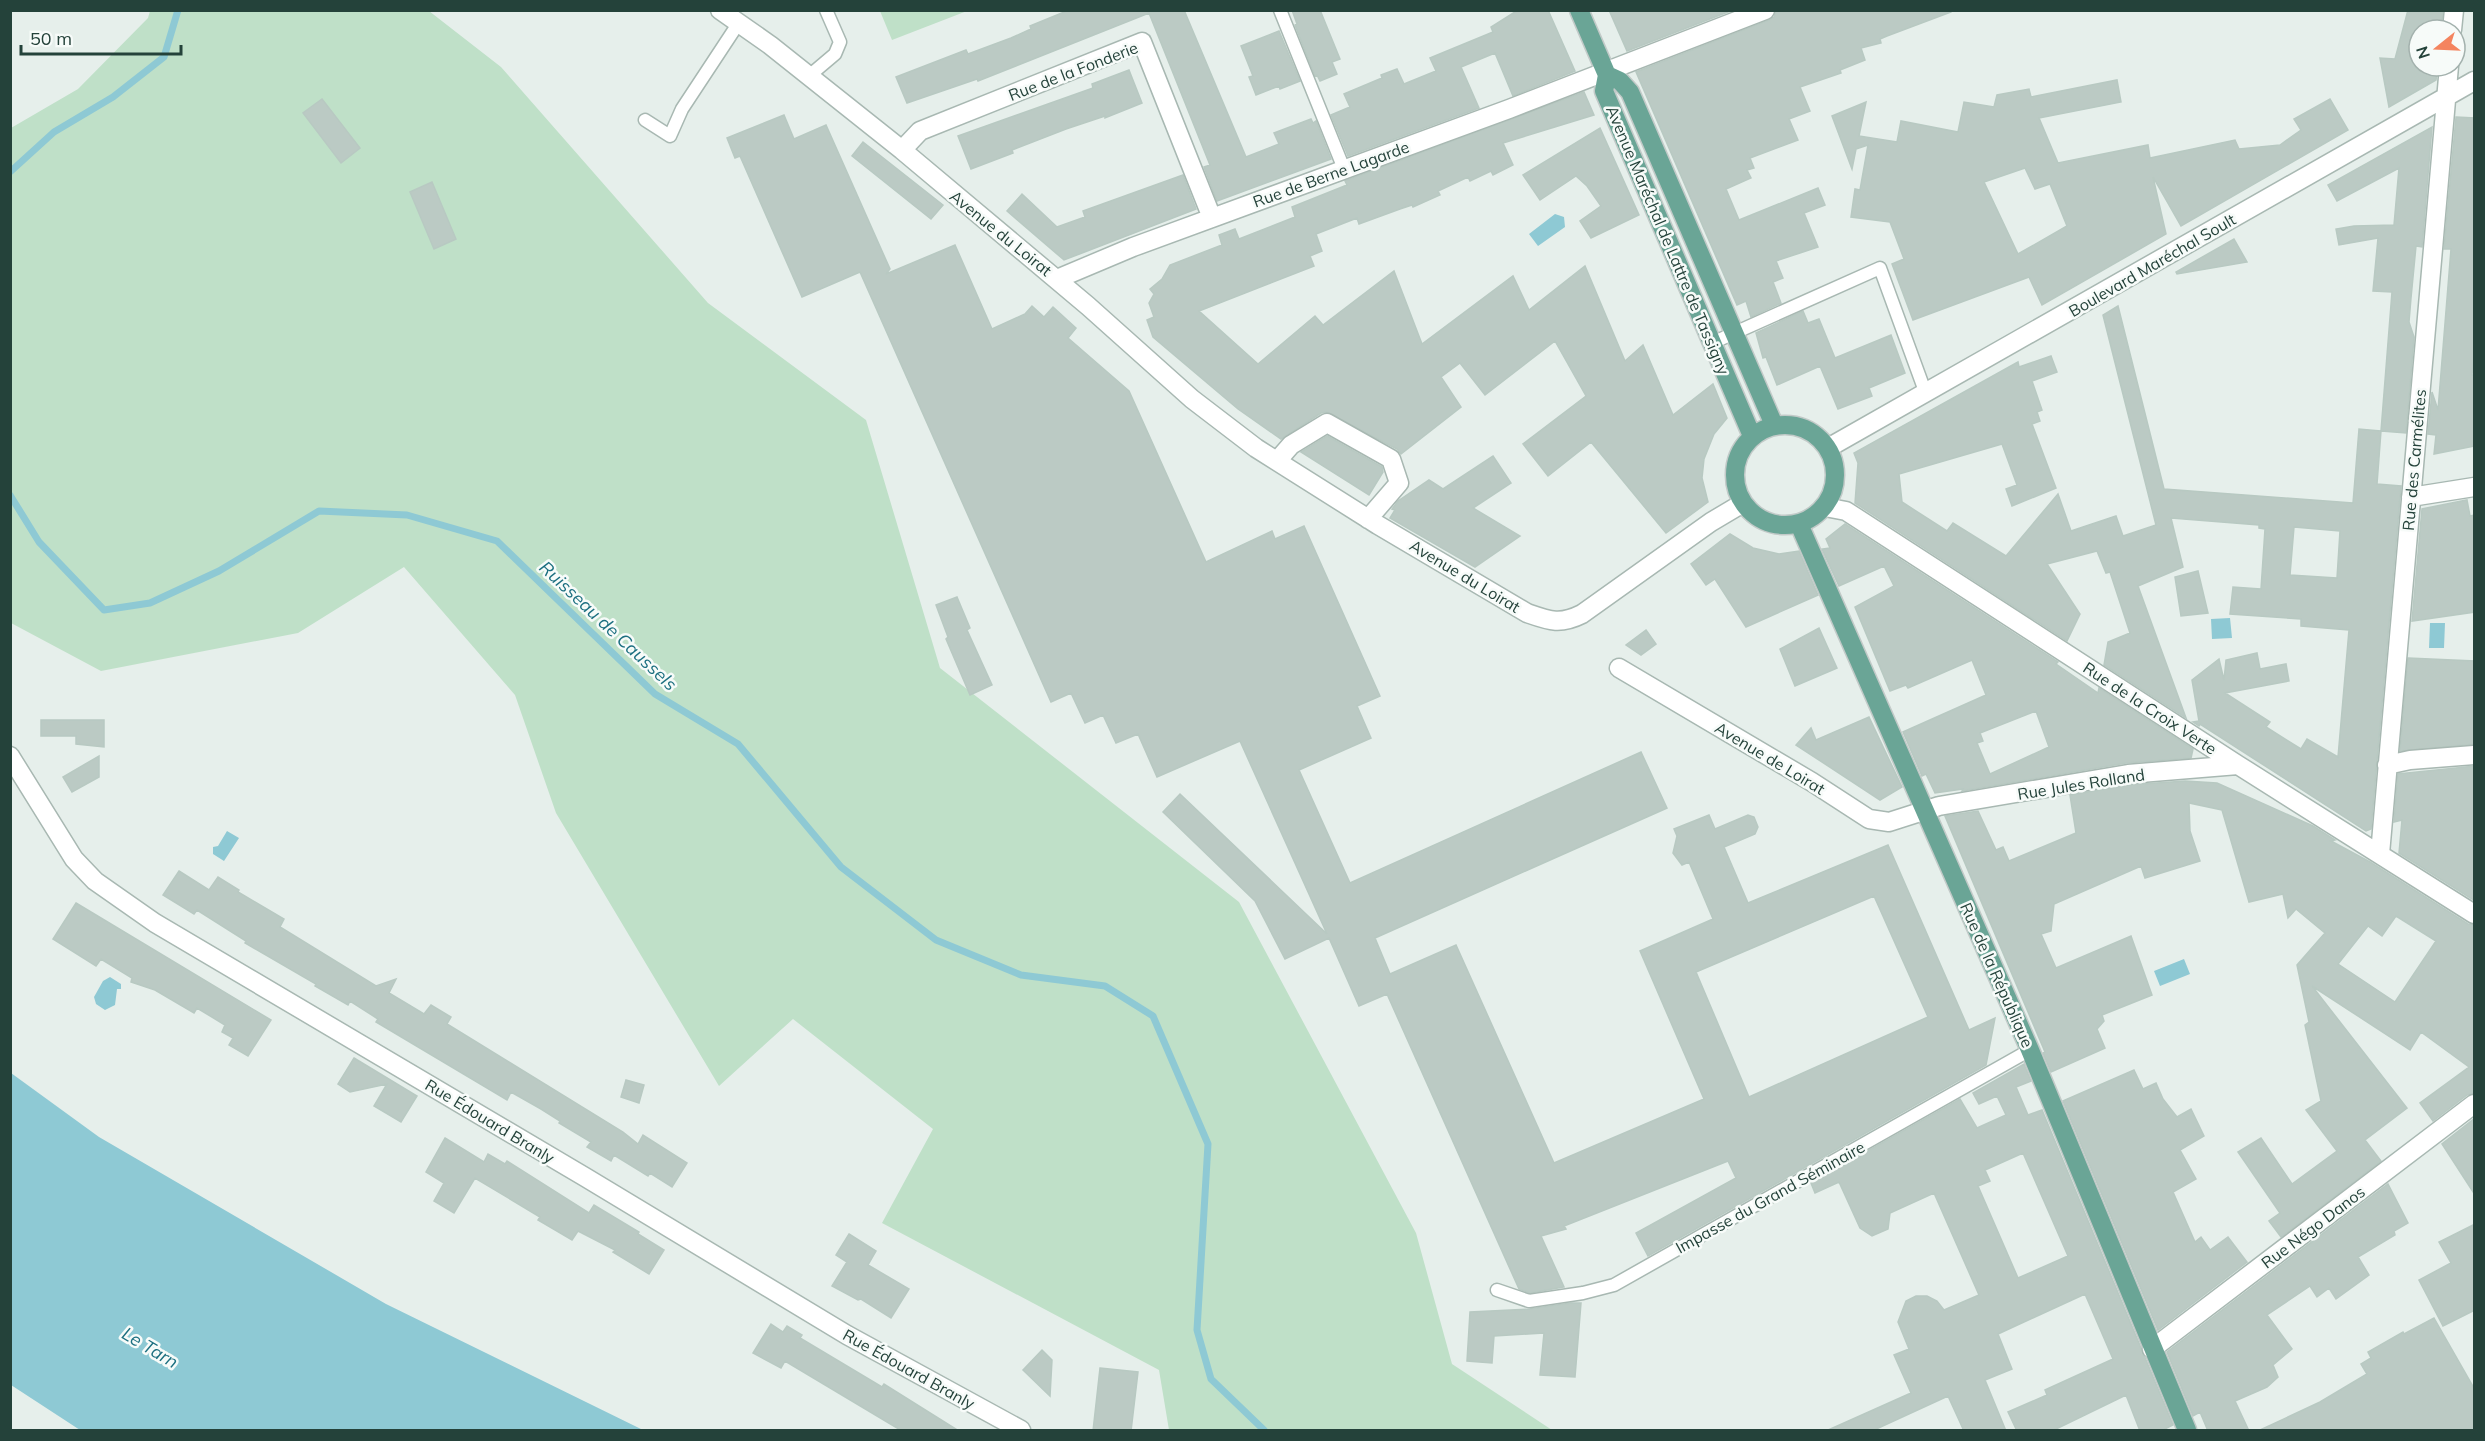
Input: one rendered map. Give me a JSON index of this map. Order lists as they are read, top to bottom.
{
  "streets": {
    "main road": ["Avenue Maréchal de Lattre de Tassigny", "Rue de la République"],
    "street": [
      "Rue de la Fonderie",
      "Rue de Berne Lagarde",
      "Avenue du Loirat",
      "Boulevard Maréchal Soult",
      "Rue des Carmélites",
      "Rue de la Croix Verte",
      "Avenue de Loirat",
      "Rue Jules Rolland",
      "Rue Édouard Branly",
      "Rue Négo Danos"
    ],
    "lane": ["Impasse du Grand Séminaire"]
  },
  "crossings": [
    ["Rue de la Fonderie", "Rue de Berne Lagarde"],
    ["Rue de la Fonderie", "Avenue du Loirat"],
    ["Rue de Berne Lagarde", "Avenue du Loirat"],
    ["Rue de Berne Lagarde", "Avenue Maréchal de Lattre de Tassigny"],
    ["Avenue du Loirat", "Avenue Maréchal de Lattre de Tassigny"],
    ["Avenue du Loirat", "Boulevard Maréchal Soult"],
    ["Avenue du Loirat", "Rue de la Croix Verte"],
    ["Avenue du Loirat", "Rue de la République"],
    ["Avenue Maréchal de Lattre de Tassigny", "Boulevard Maréchal Soult"],
    ["Avenue Maréchal de Lattre de Tassigny", "Rue de la Croix Verte"],
    ["Avenue Maréchal de Lattre de Tassigny", "Rue de la République"],
    ["Boulevard Maréchal Soult", "Rue des Carmélites"],
    ["Boulevard Maréchal Soult", "Rue de la Croix Verte"],
    ["Boulevard Maréchal Soult", "Rue de la République"],
    ["Rue des Carmélites", "Rue de la Croix Verte"],
    ["Rue de la Croix Verte", "Rue Jules Rolland"],
    ["Rue de la Croix Verte", "Rue de la République"],
    ["Avenue de Loirat", "Rue Jules Rolland"],
    ["Avenue de Loirat", "Rue de la République"],
    ["Rue Jules Rolland", "Rue de la République"],
    ["Rue de la République", "Impasse du Grand Séminaire"],
    ["Rue de la République", "Rue Négo Danos"]
  ],
  "water": ["Ruisseau de Caussels", "Le Tarn"],
  "scale_bar": "50 m",
  "north": "left"
}
